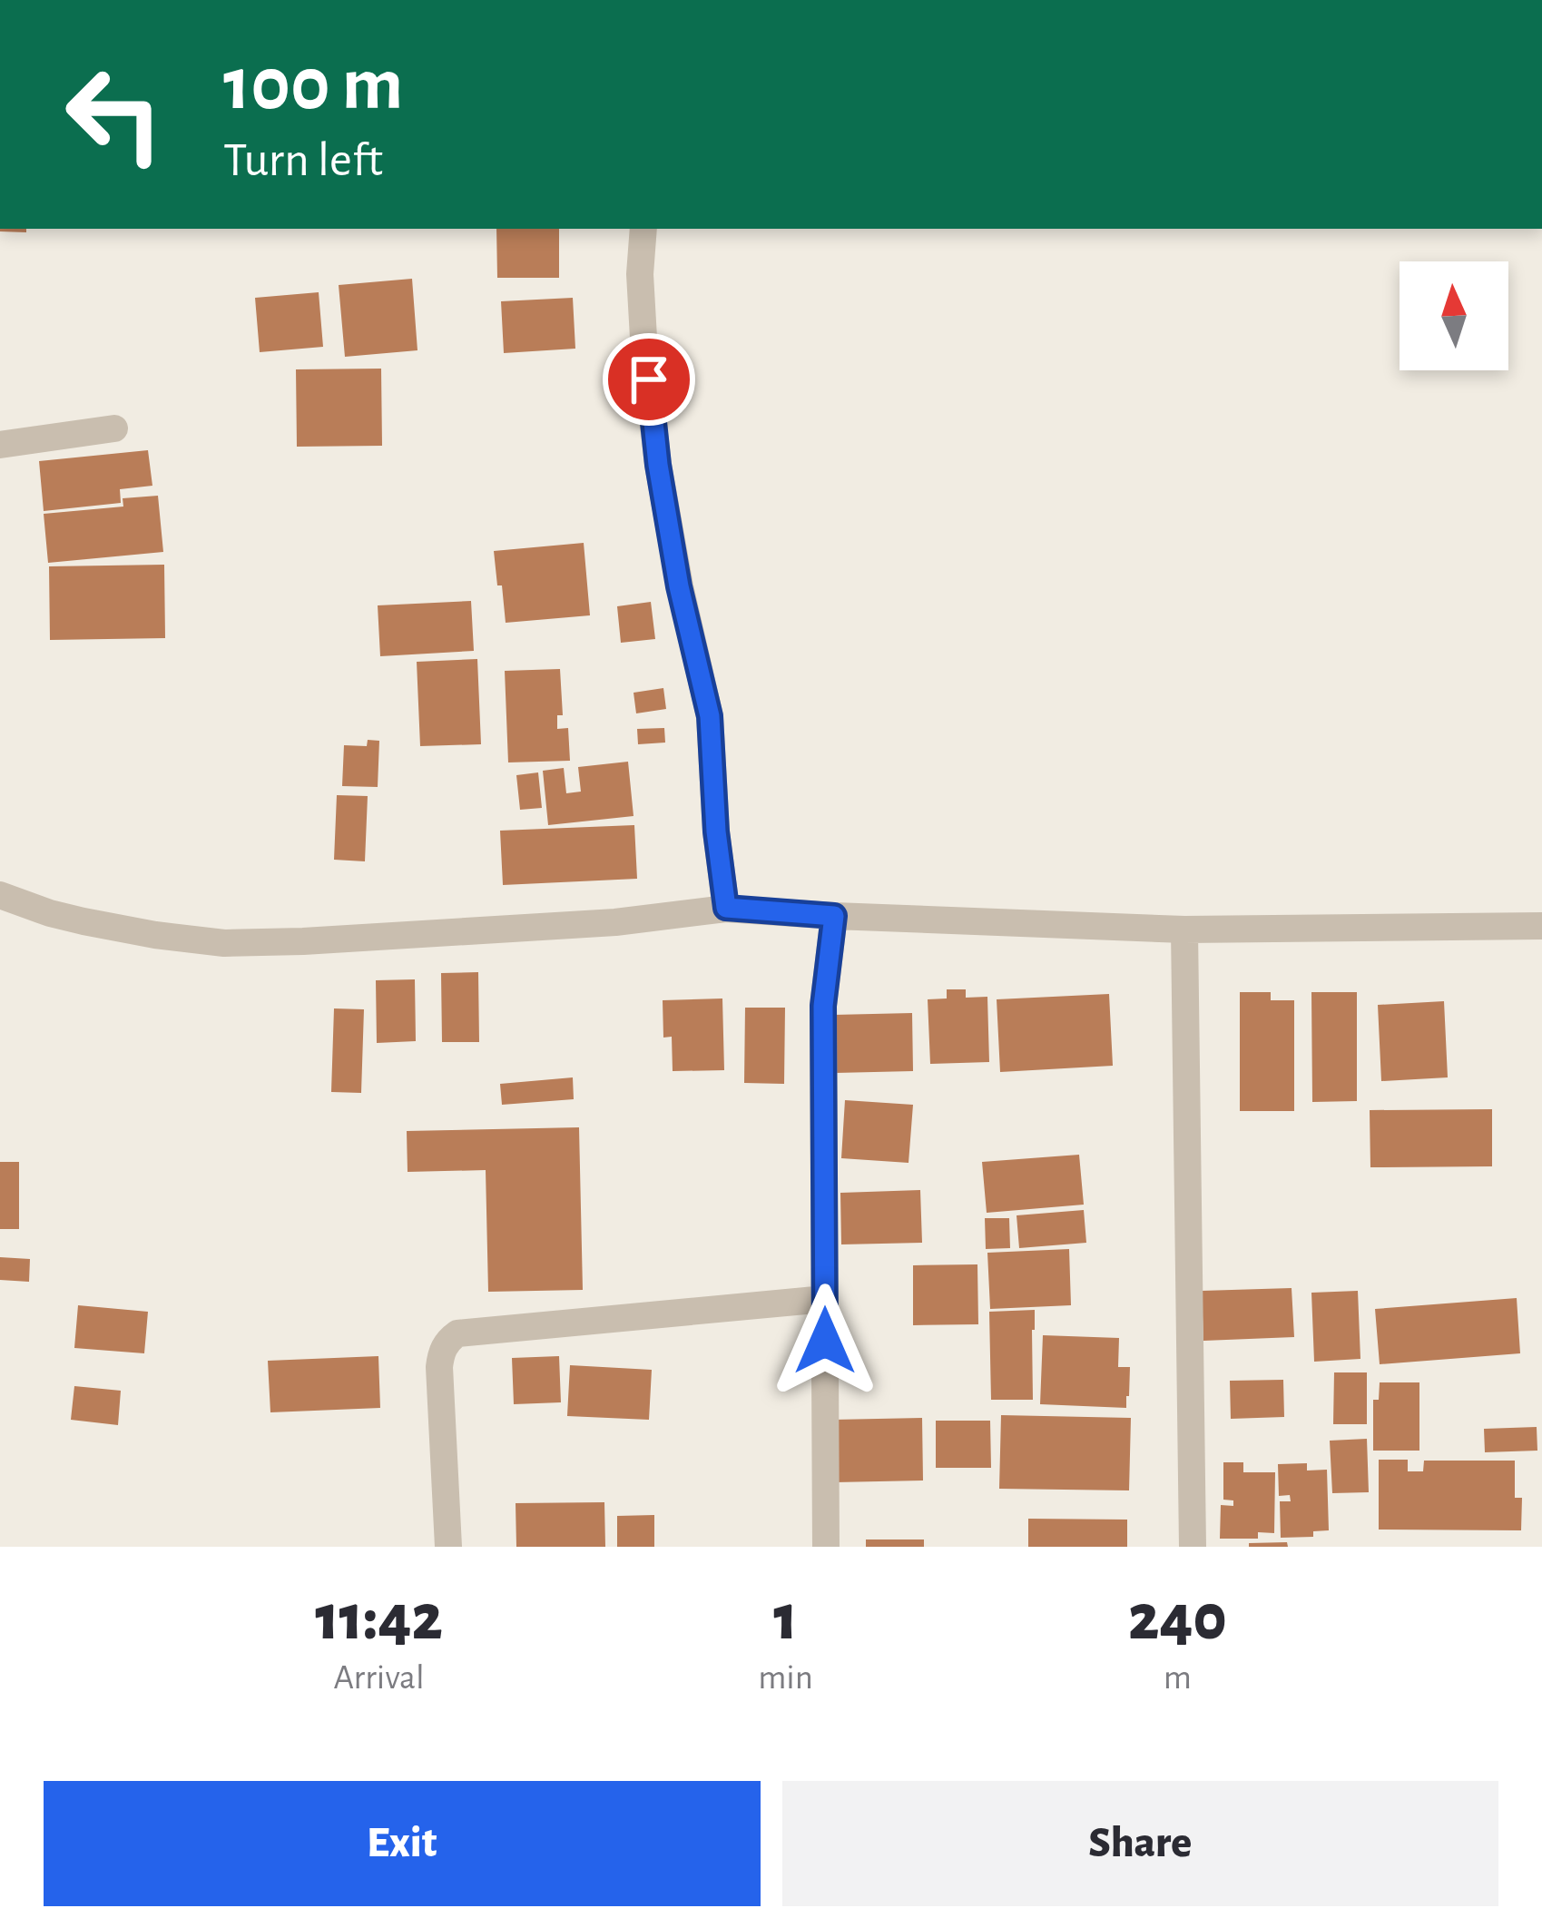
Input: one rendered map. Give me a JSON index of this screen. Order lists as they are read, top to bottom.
{
  "north": "top",
  "page": {
    "turn": ["100 m", "Turn left"],
    "eta": [
      "11:42",
      "Arrival",
      "1",
      "min",
      "240",
      "m"
    ],
    "buttons": ["Exit", "Share"]
  }
}
